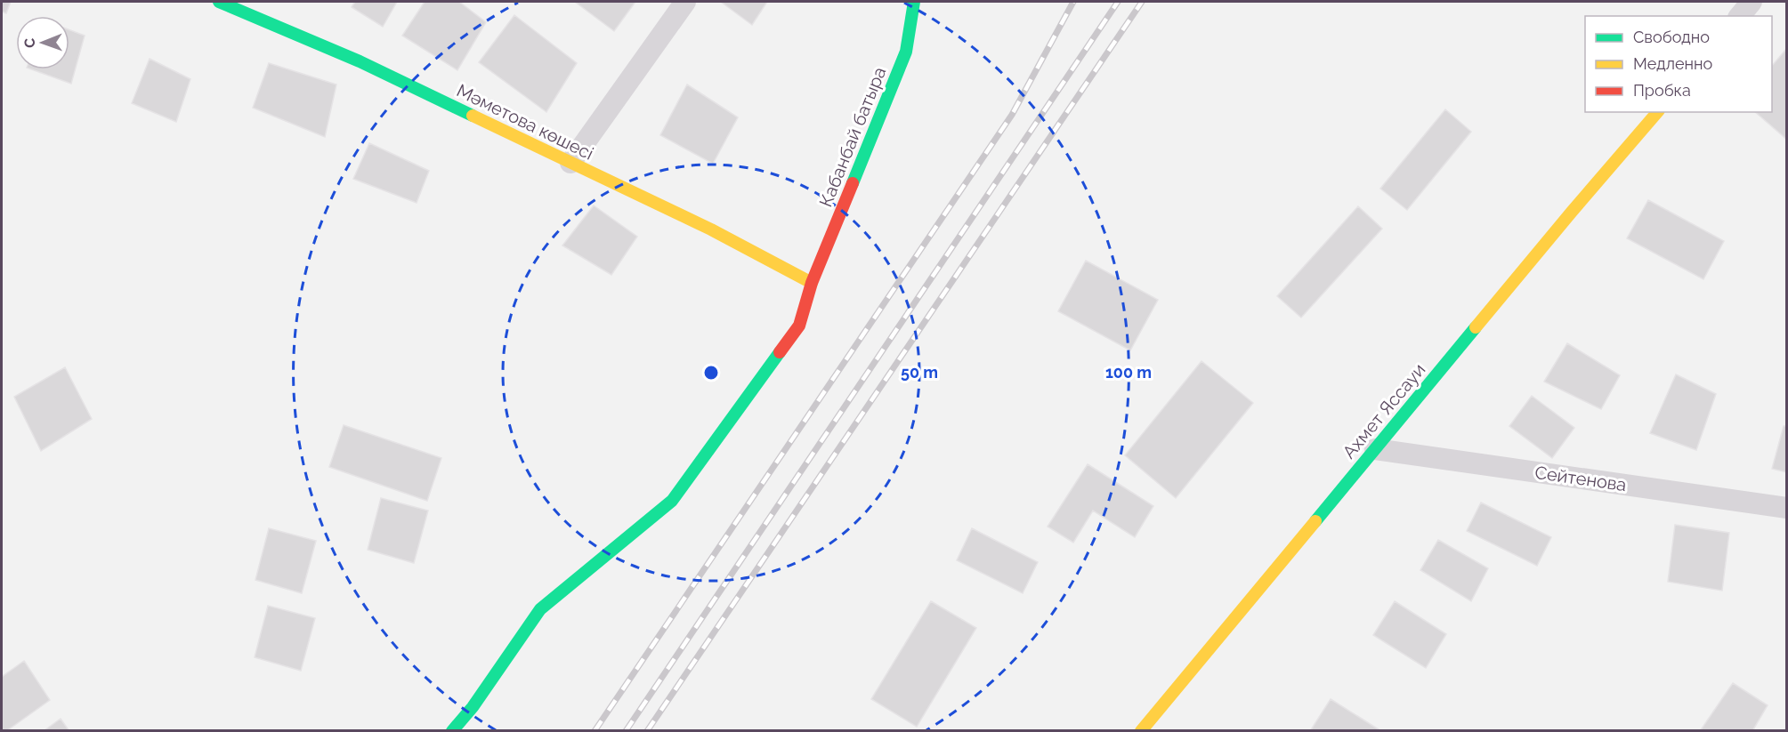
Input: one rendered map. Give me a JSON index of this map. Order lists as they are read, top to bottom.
{
  "streets": {
    "street": [
      "Мәметова көшесі",
      "Кабанбай батыра",
      "Ахмет Яссауи",
      "Сейтенова"
    ]
  },
  "crossings": [
    ["Мәметова көшесі", "Кабанбай батыра"],
    ["Ахмет Яссауи", "Сейтенова"]
  ],
  "legend": ["Свободно", "Медленно", "Пробка"],
  "north": "left",
  "rings": ["50 m", "100 m"]
}
